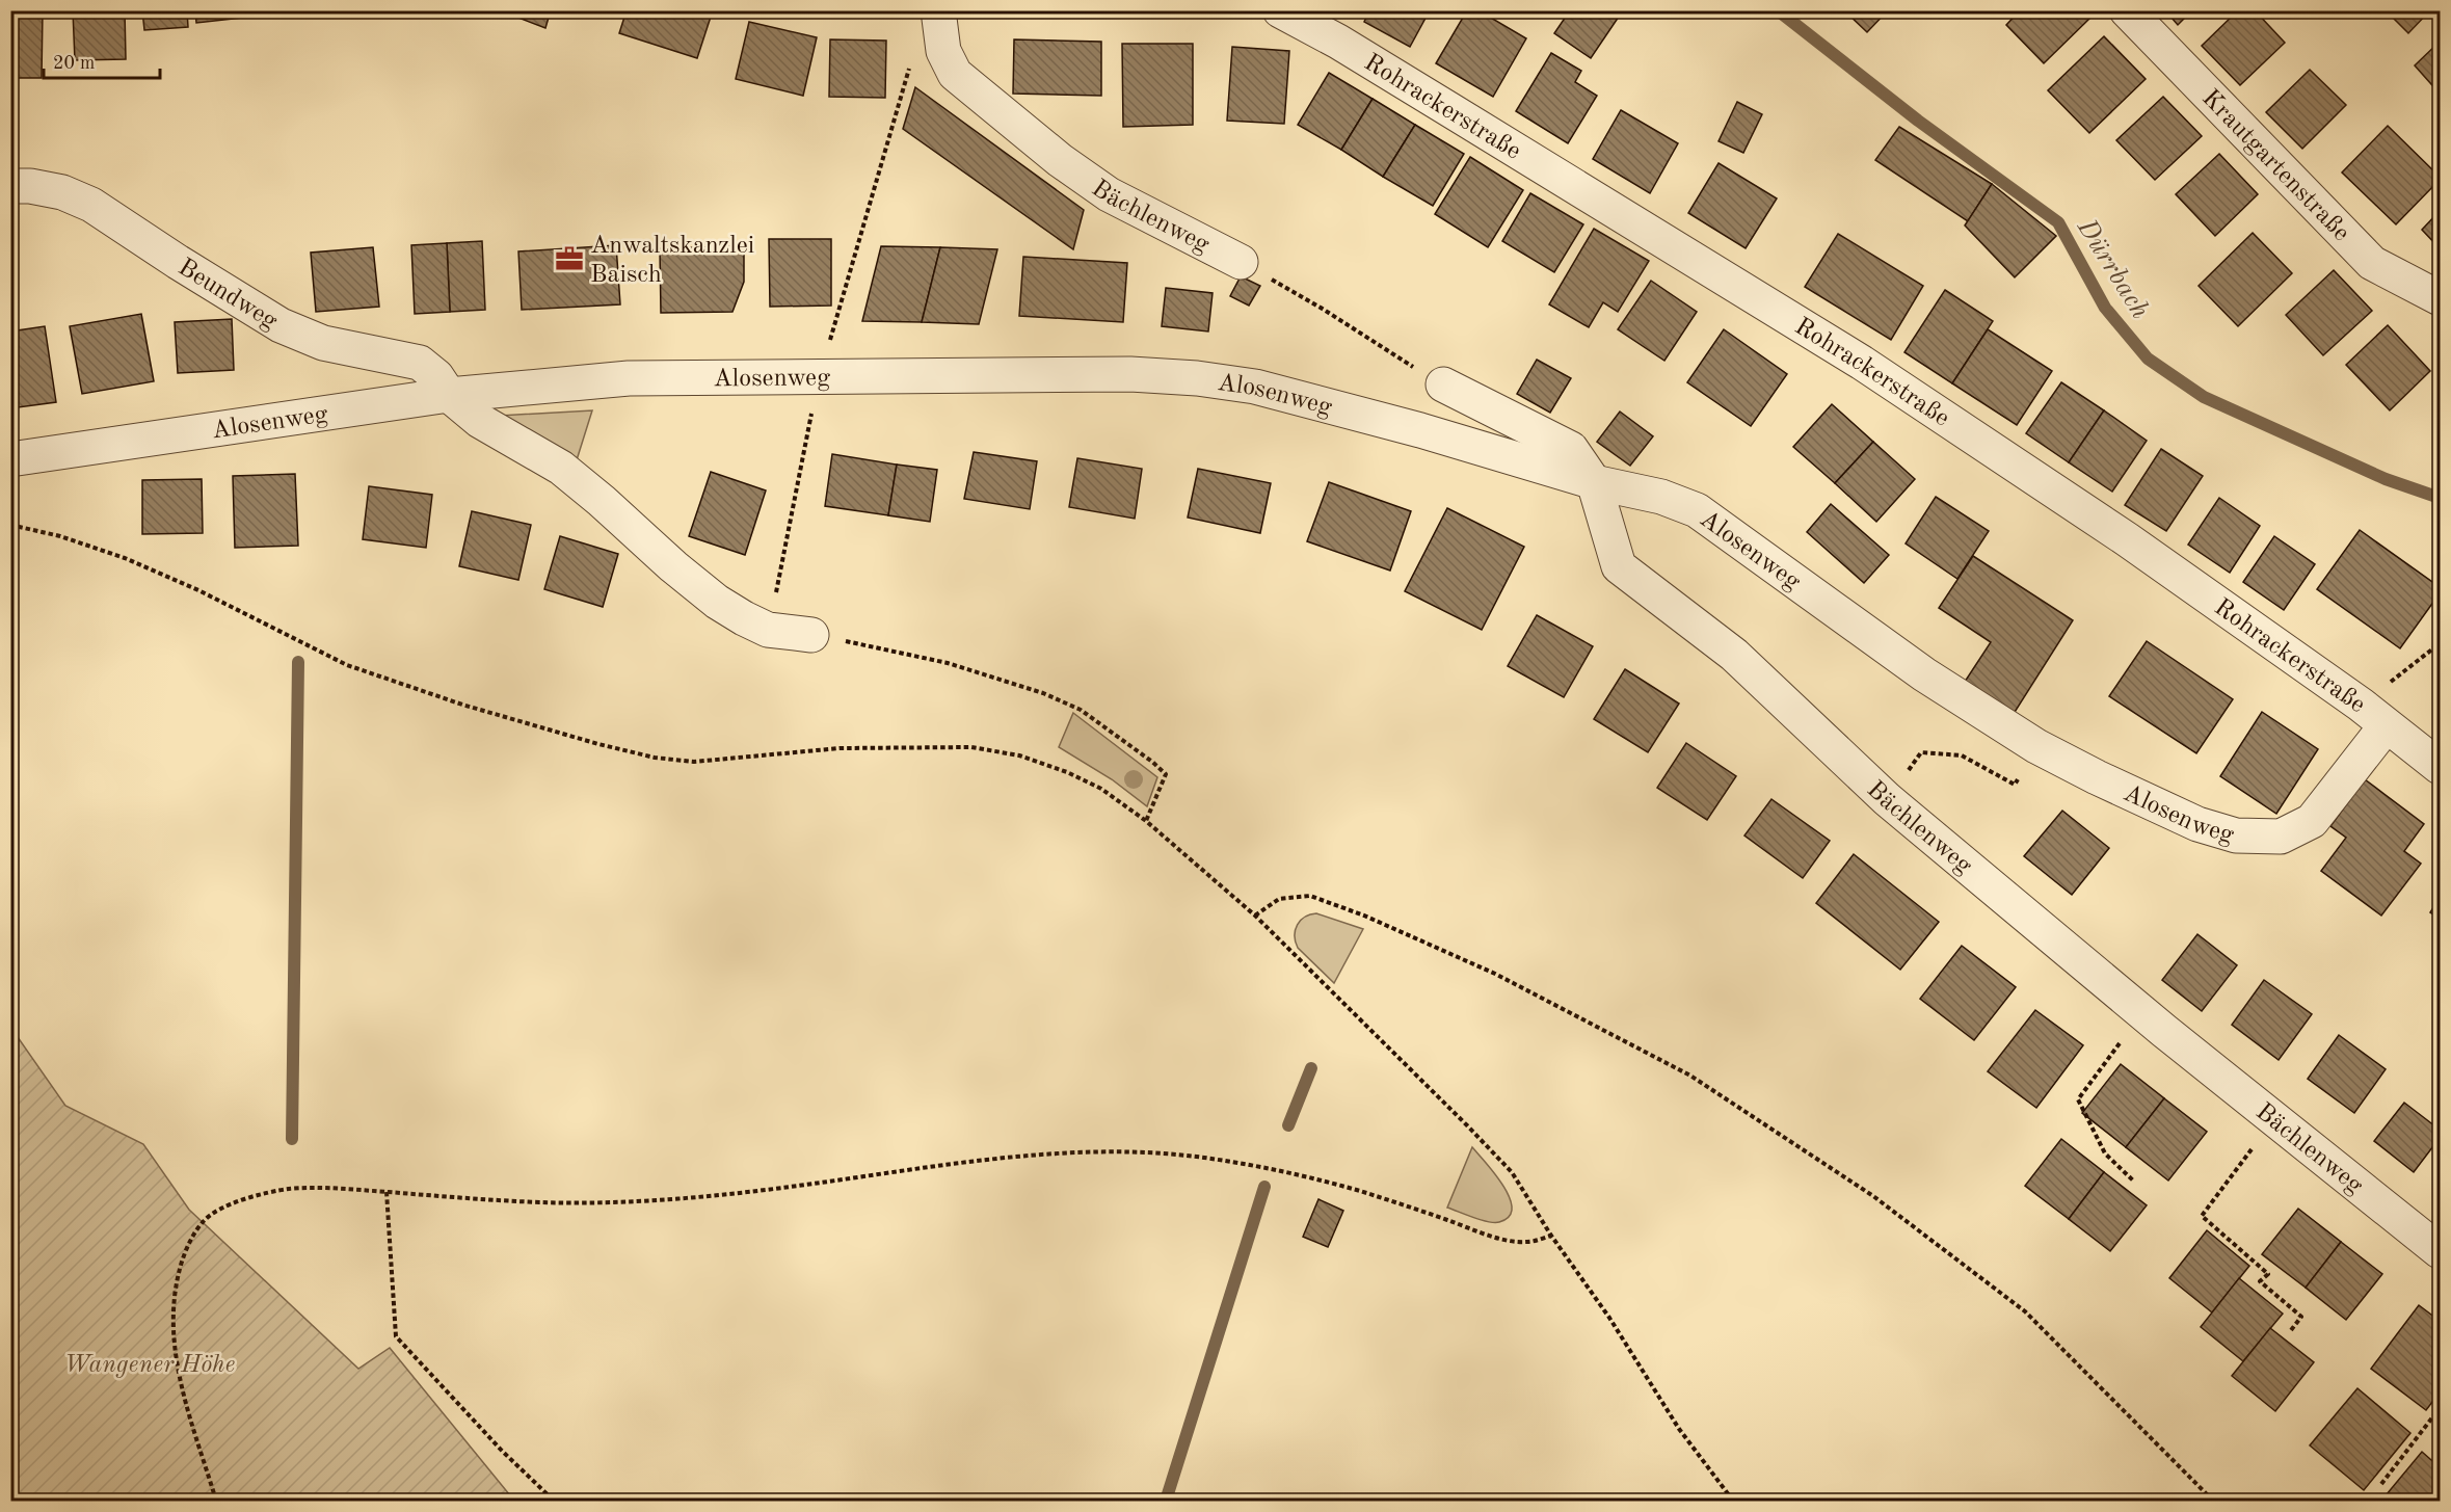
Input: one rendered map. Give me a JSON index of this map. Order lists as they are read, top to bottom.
{
  "streets": {
    "street": [
      "Rohrackerstraße",
      "Krautgartenstraße",
      "Bächlenweg",
      "Beundweg",
      "Alosenweg"
    ]
  },
  "crossings": [
    ["Rohrackerstraße", "Alosenweg"],
    ["Bächlenweg", "Alosenweg"],
    ["Beundweg", "Alosenweg"]
  ],
  "water": ["Dürrbach"],
  "parks": ["Wangener Höhe"],
  "places": {
    "office": ["Anwaltskanzlei Baisch"]
  },
  "scale_bar": "20 m"
}
